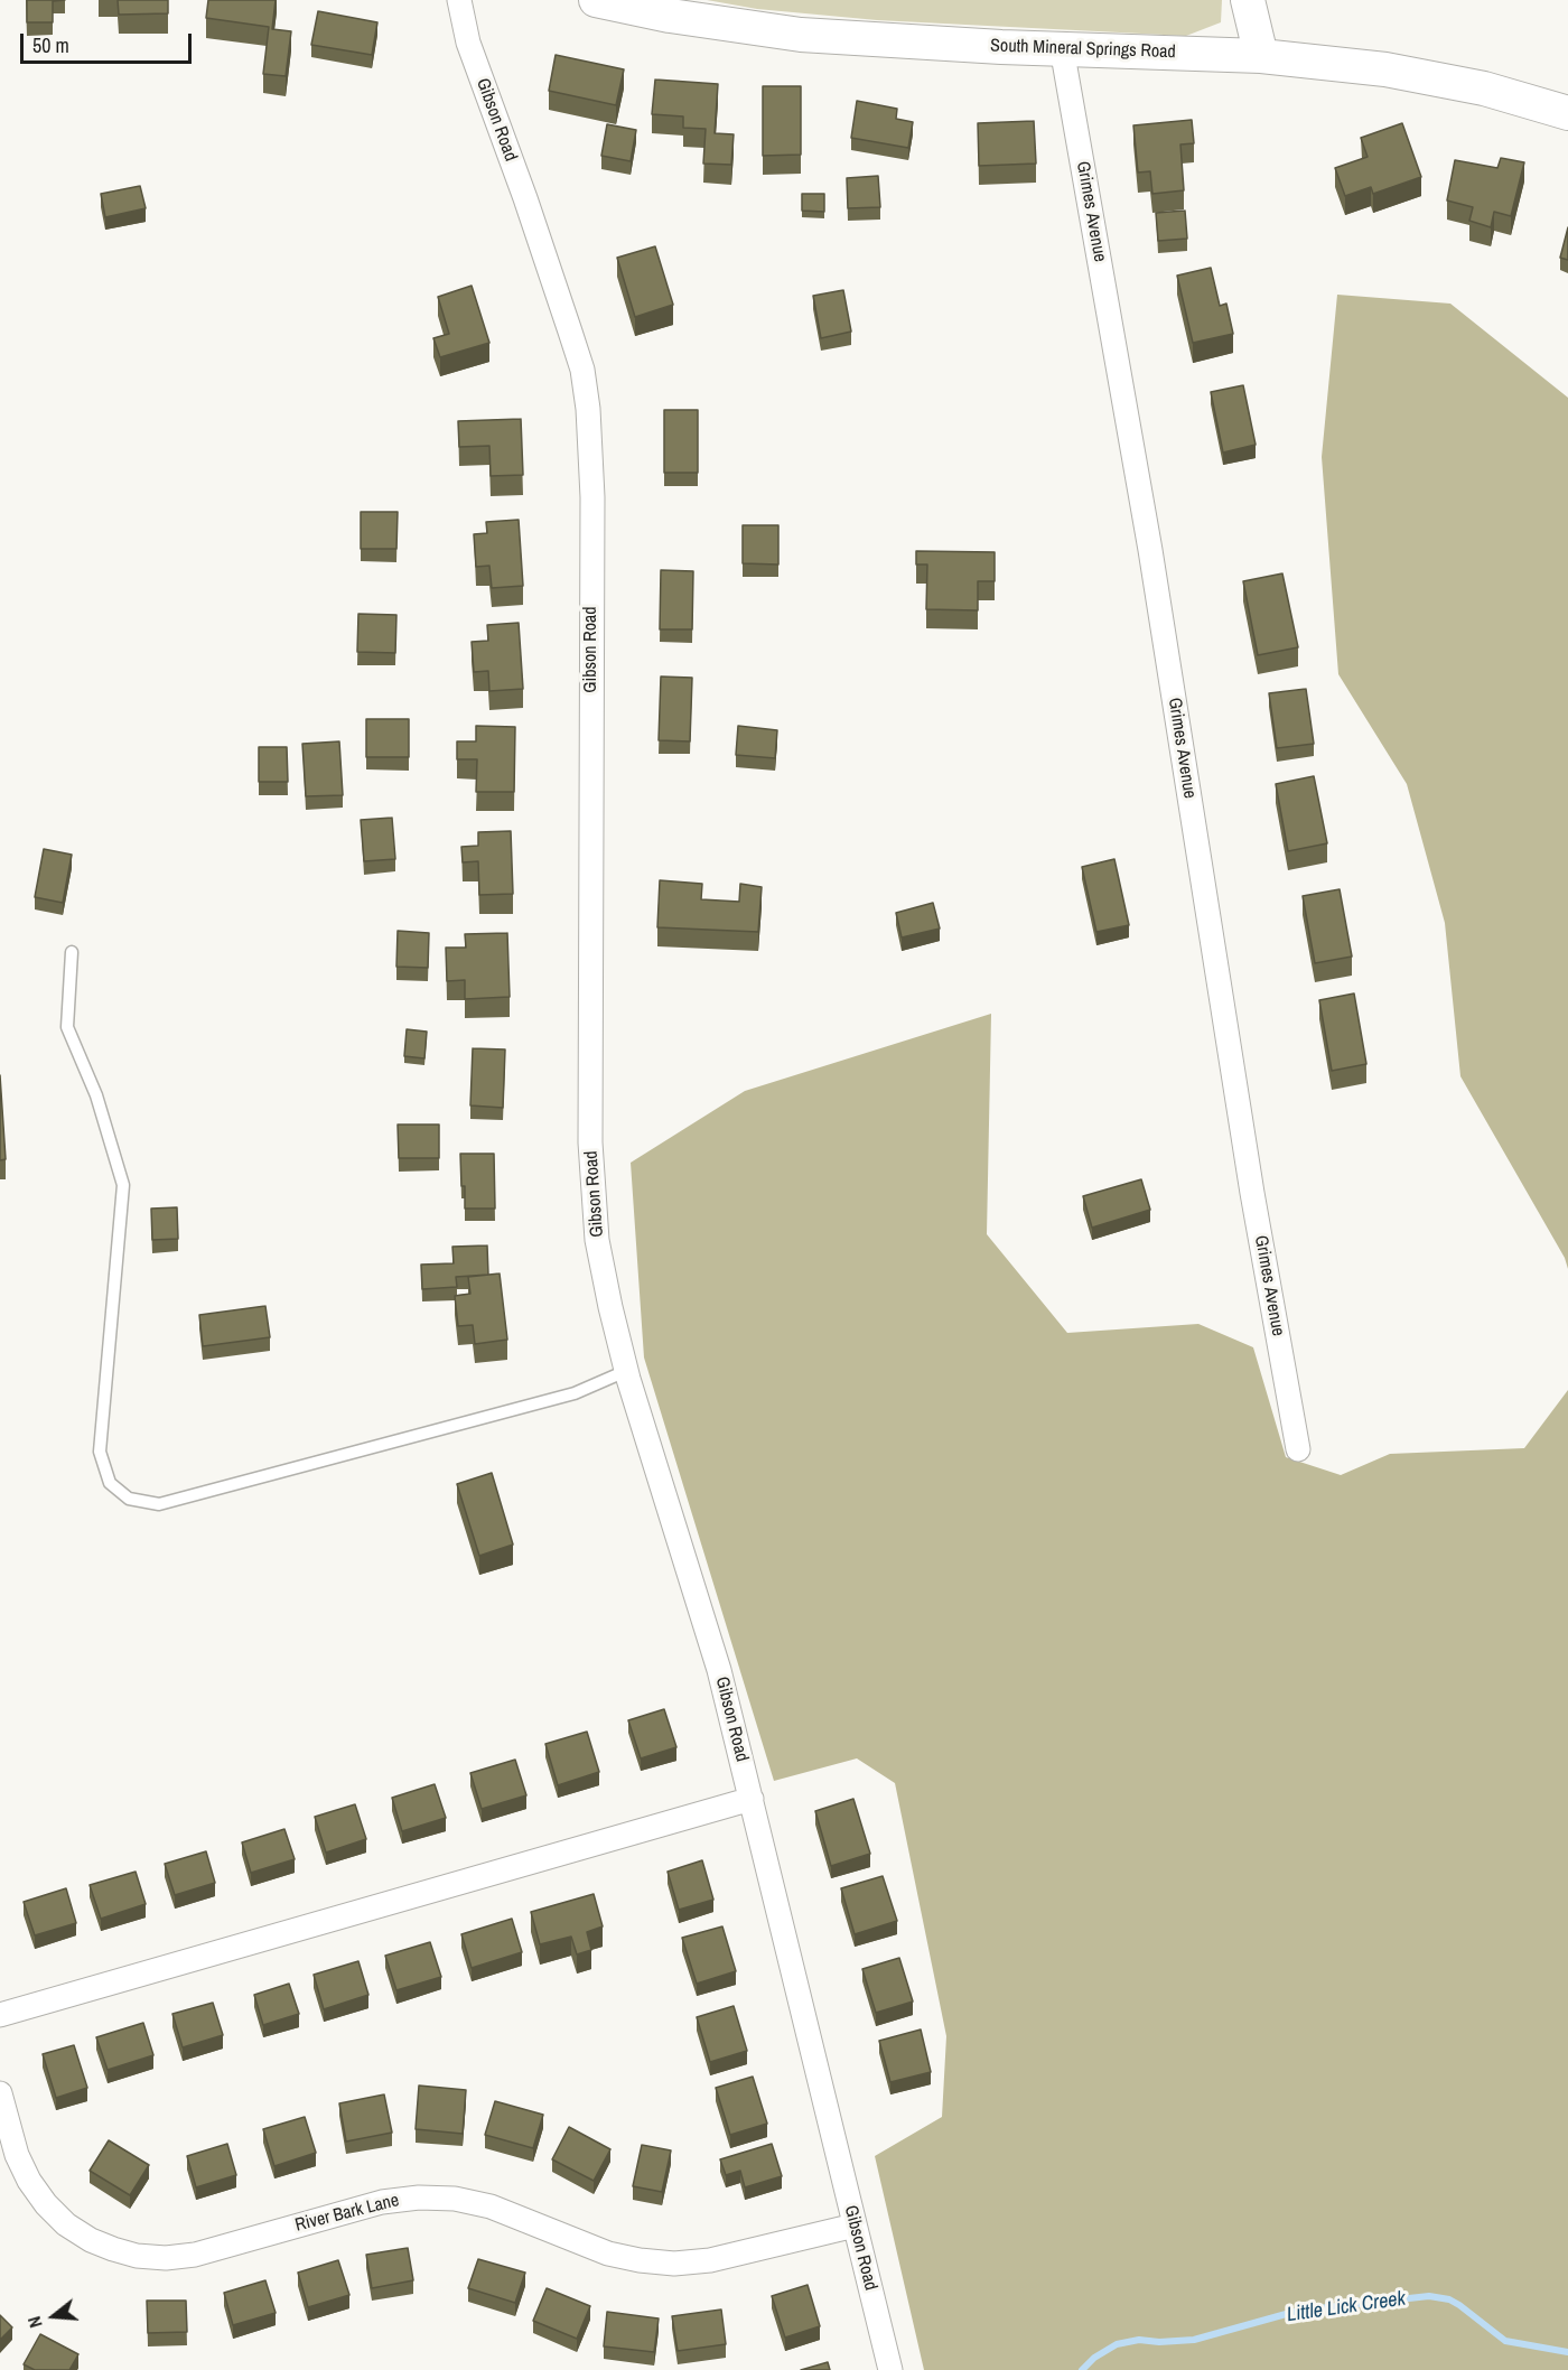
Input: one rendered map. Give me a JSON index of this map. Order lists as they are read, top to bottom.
{
  "streets": {
    "street": [
      "South Mineral Springs Road",
      "Gibson Road",
      "Grimes Avenue",
      "River Bark Lane"
    ]
  },
  "crossings": [
    ["South Mineral Springs Road", "Grimes Avenue"],
    ["Gibson Road", "River Bark Lane"]
  ],
  "water": ["Little Lick Creek"],
  "scale_bar": "50 m",
  "north": "left"
}
